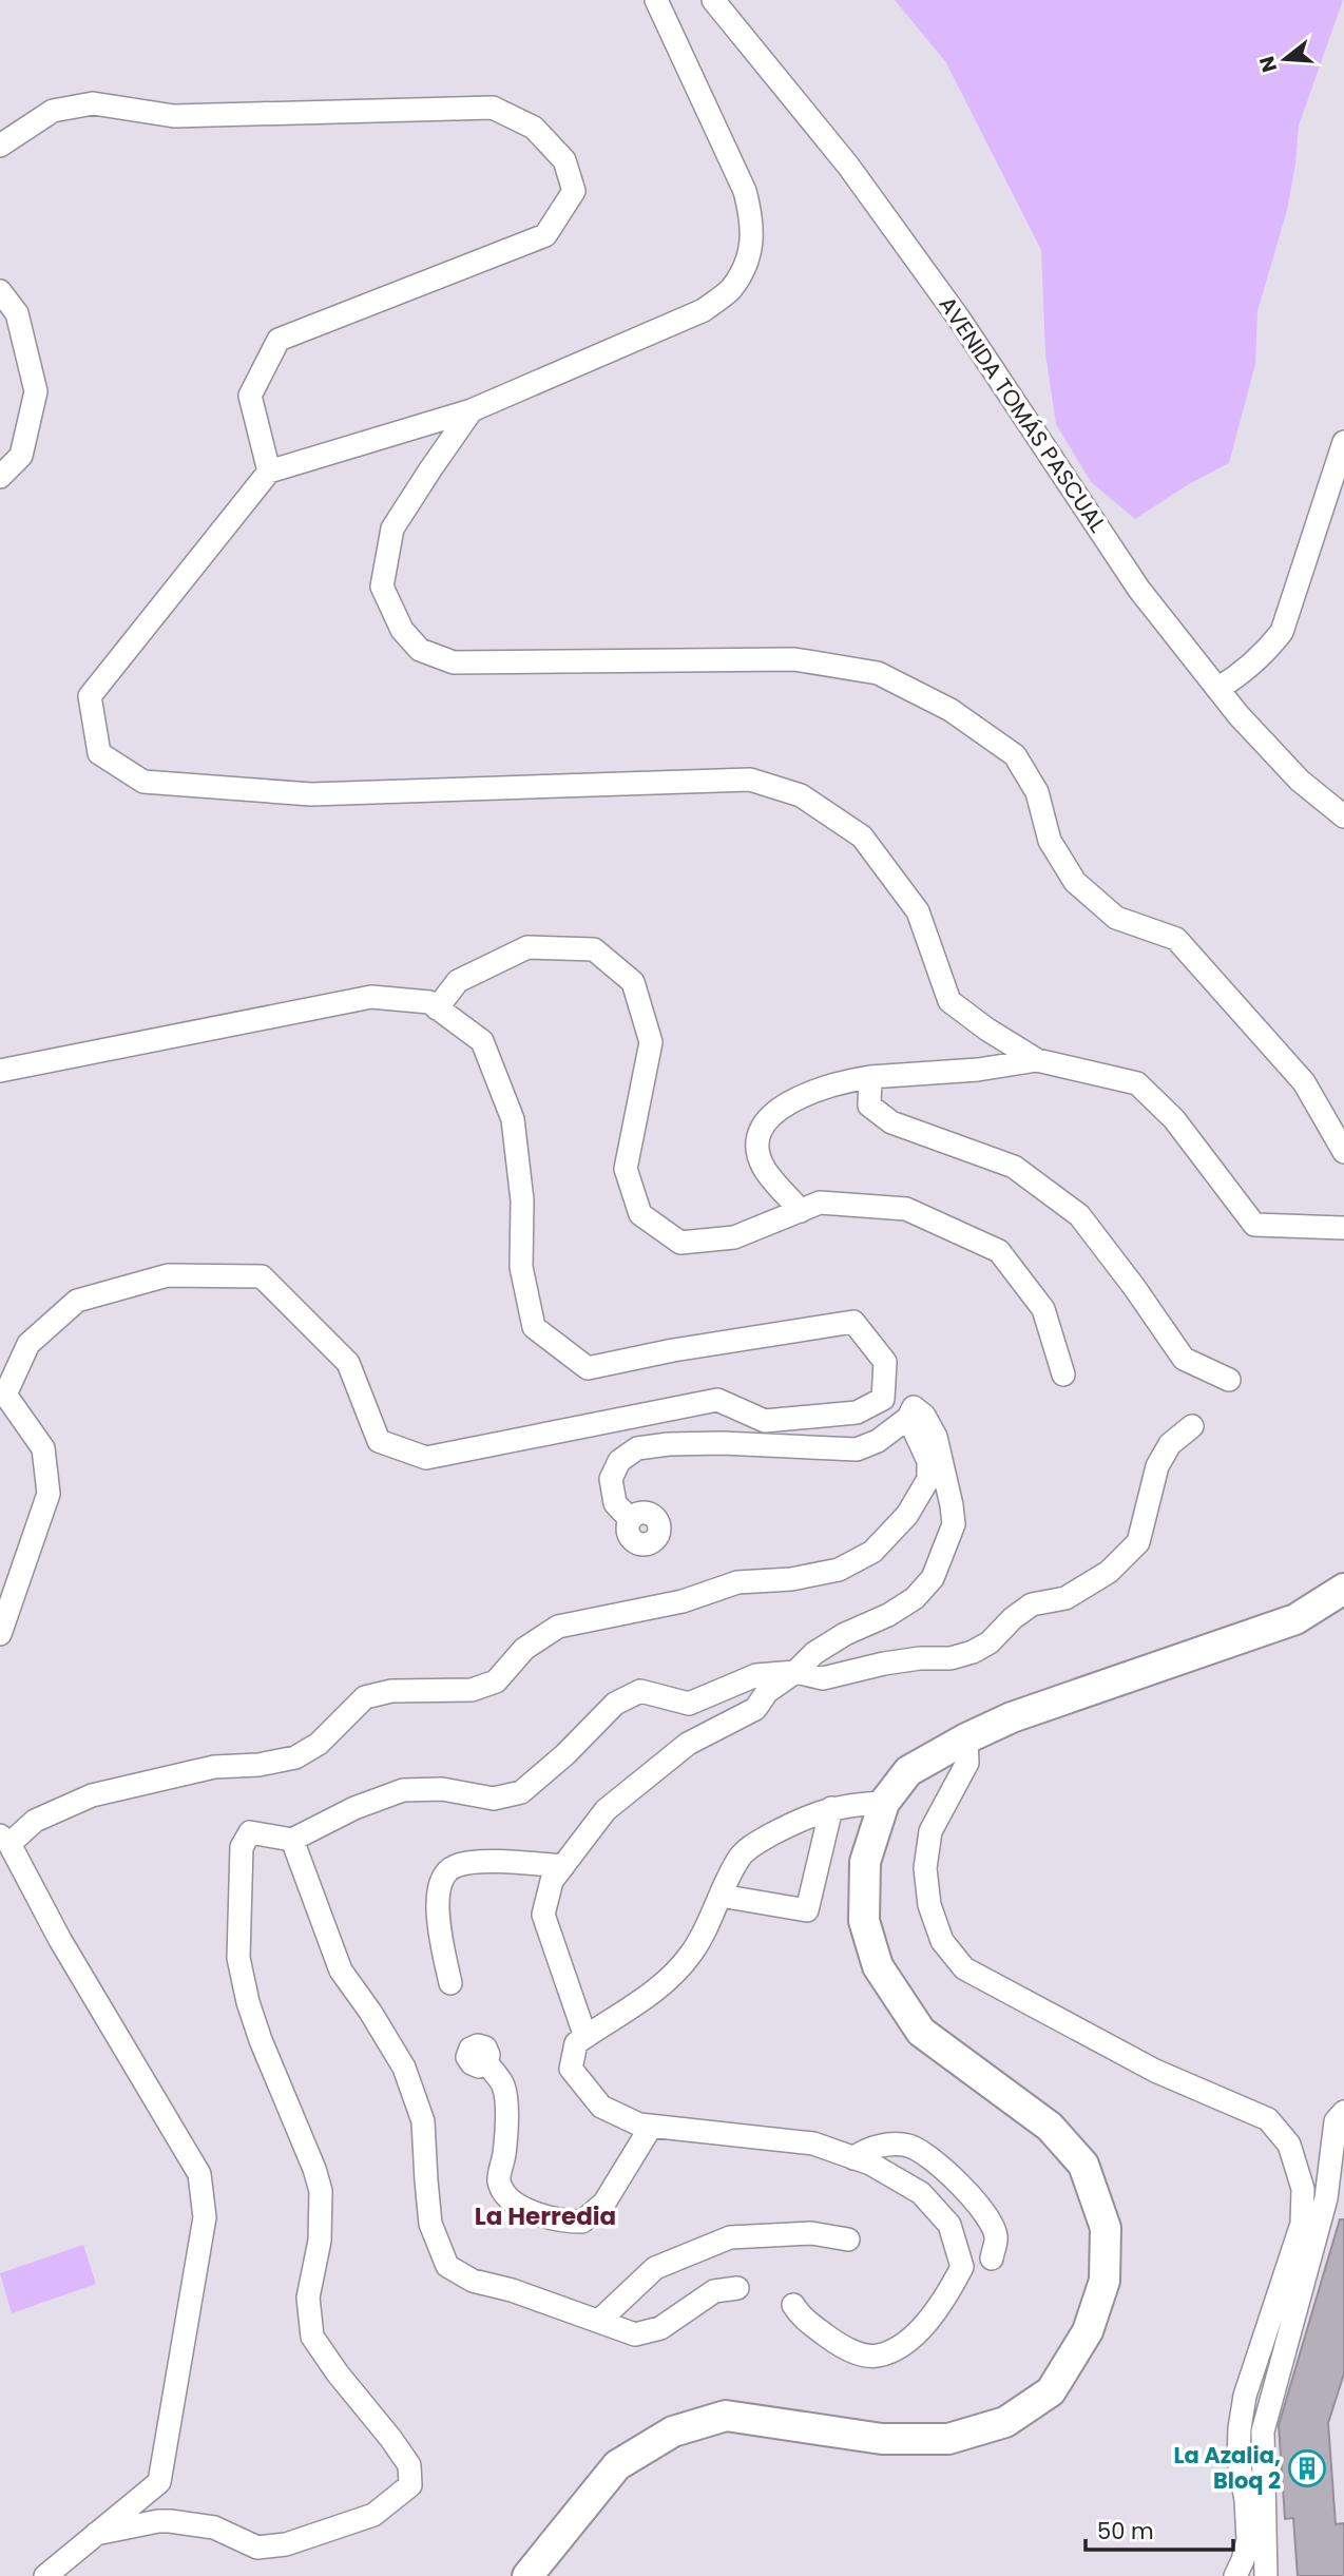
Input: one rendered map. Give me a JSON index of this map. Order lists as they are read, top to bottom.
{
  "streets": {
    "street": ["AVENIDA TOMÁS PASCUAL"]
  },
  "districts": ["La Herredia"],
  "places": {
    "building": ["La Azalia, Bloq 2"]
  },
  "scale_bar": "50 m",
  "north": "left"
}
